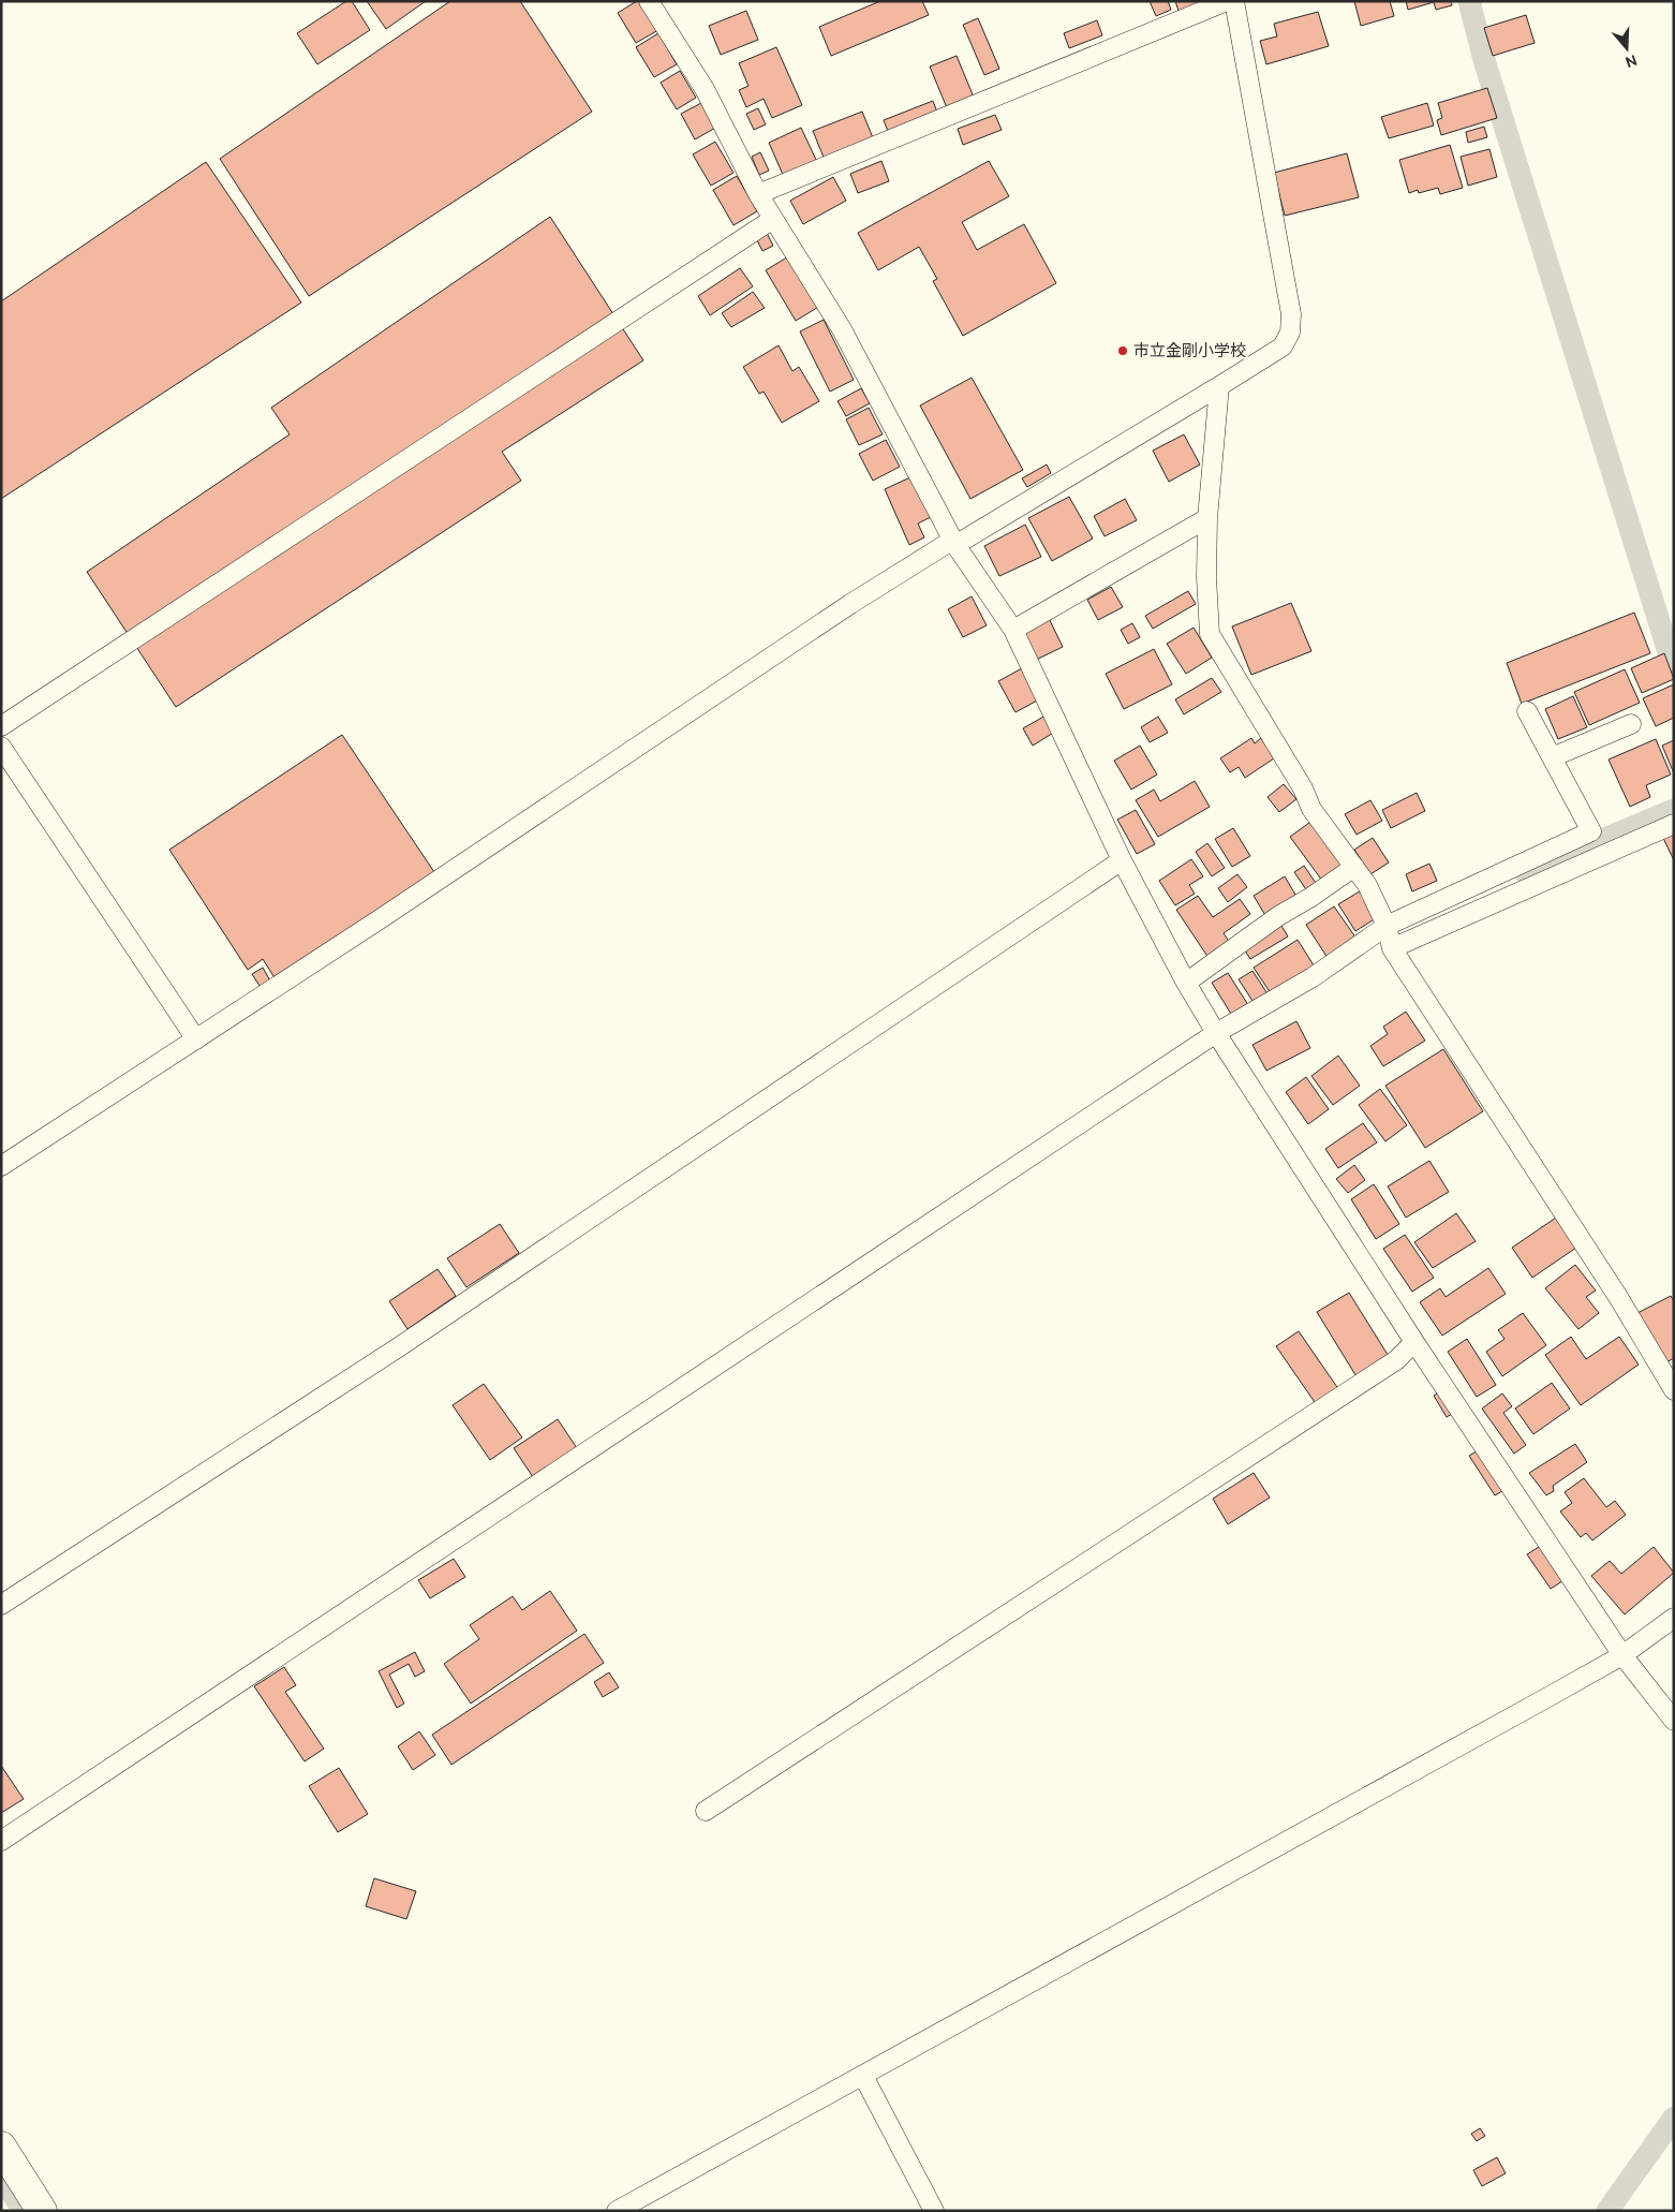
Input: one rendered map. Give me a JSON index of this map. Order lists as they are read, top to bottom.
{
  "places": ["市立金剛小学校"],
  "north": "bottom"
}
